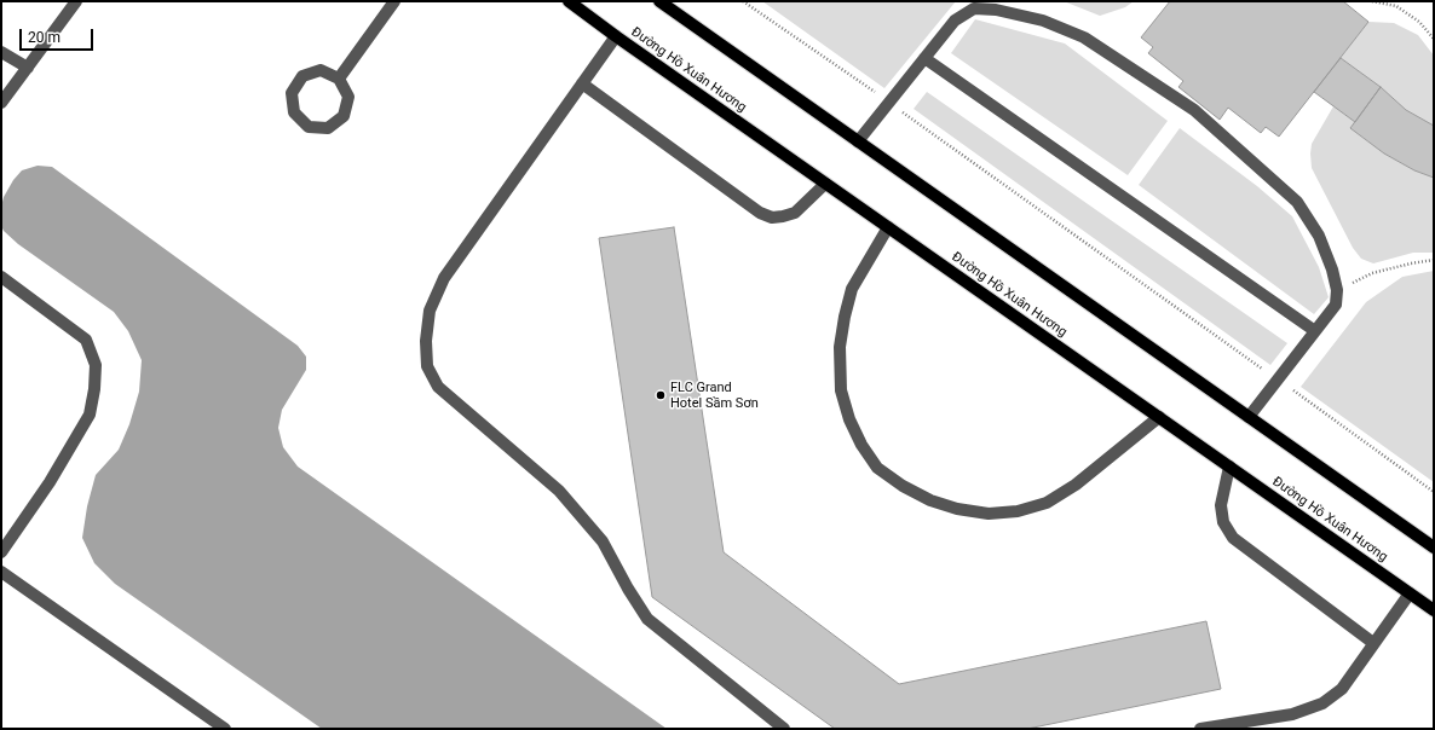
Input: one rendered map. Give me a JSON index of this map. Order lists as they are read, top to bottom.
{
  "streets": {
    "main road": ["Đường Hồ Xuân Hương"]
  },
  "places": ["FLC Grand Hotel Sầm Sơn"],
  "scale_bar": "20 m"
}
